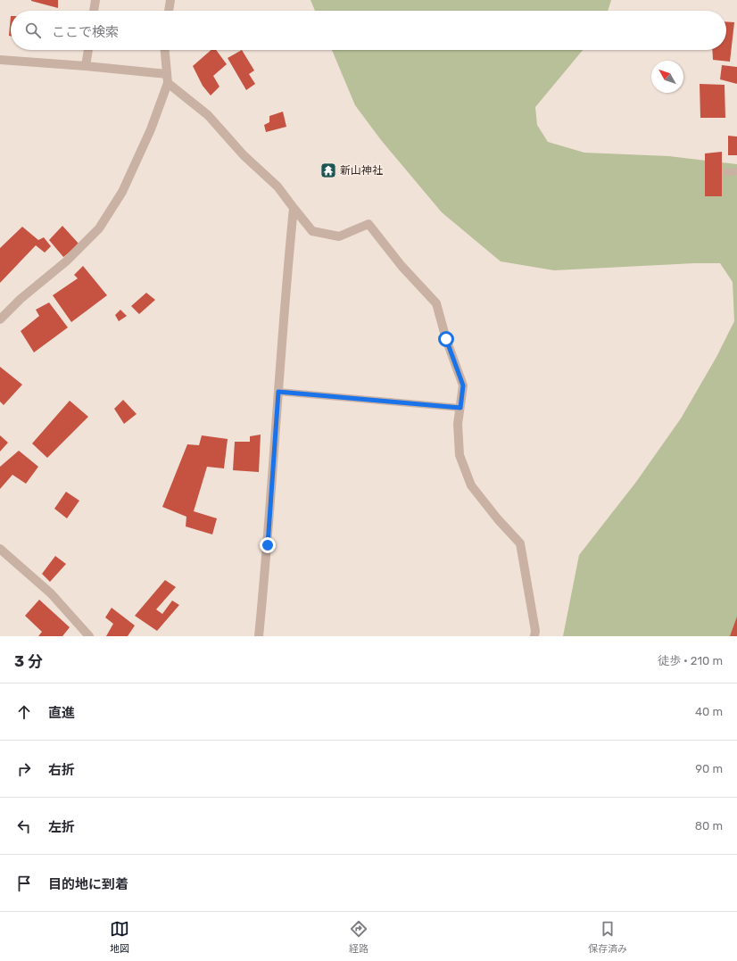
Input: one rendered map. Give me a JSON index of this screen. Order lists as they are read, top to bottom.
{
  "places": {
    "temple": ["新山神社"]
  },
  "north": "top left",
  "page": {
    "search": "ここで検索",
    "heading": ["3 分", "徒歩 · 210 m"],
    "list": [
      ["直進", "40 m"],
      ["右折", "90 m"],
      ["左折", "80 m"],
      "目的地に到着"
    ],
    "nav": ["地図", "経路", "保存済み"]
  }
}
